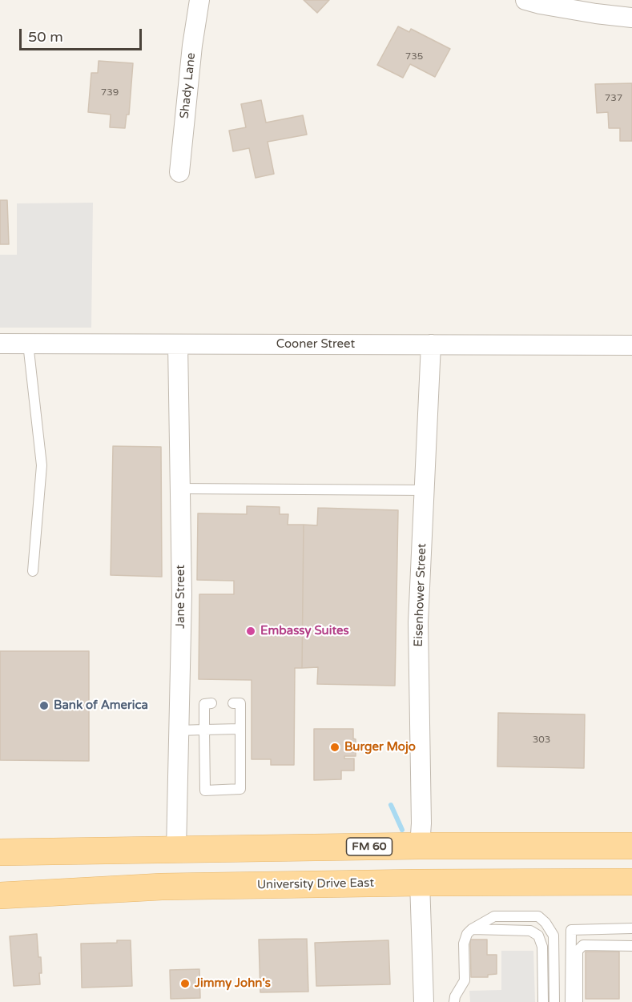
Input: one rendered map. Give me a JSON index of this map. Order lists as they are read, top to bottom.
{
  "streets": {
    "main road": ["FM 60", "University Drive East"],
    "street": [
      "Shady Lane",
      "Cooner Street",
      "Eisenhower Street",
      "Jane Street"
    ]
  },
  "crossings": [
    ["Cooner Street", "Eisenhower Street"],
    ["Cooner Street", "Jane Street"],
    ["Eisenhower Street", "FM 60"],
    ["Jane Street", "FM 60"]
  ],
  "places": [
    "Embassy Suites",
    "Bank of America",
    "Burger Mojo",
    "Jimmy John's"
  ],
  "house_numbers": [
    "735",
    "739",
    "737",
    "303"
  ],
  "scale_bar": "50 m"
}
